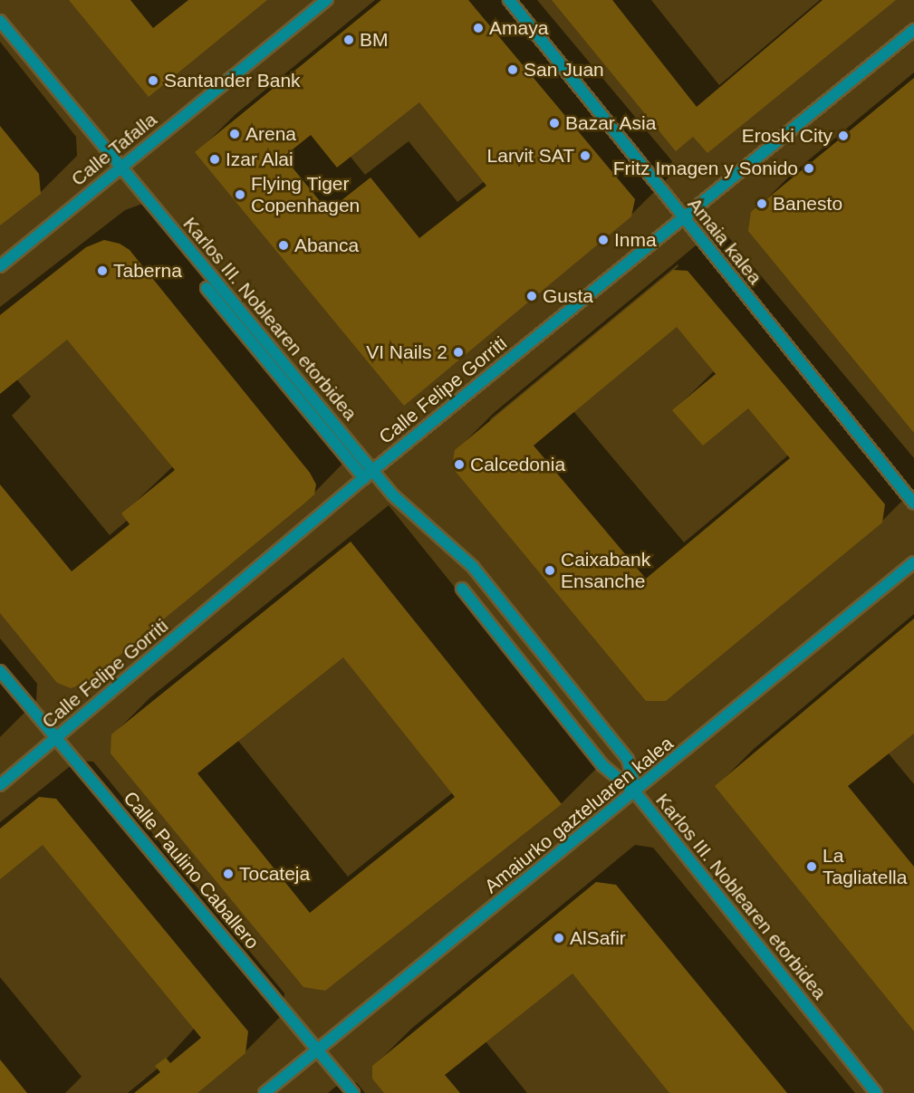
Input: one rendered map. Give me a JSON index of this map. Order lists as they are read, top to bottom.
{
  "streets": {
    "street": [
      "Calle Tafalla",
      "Amaia kalea",
      "Karlos III. Noblearen etorbidea",
      "Calle Felipe Gorriti",
      "Amaiurko gazteluaren kalea",
      "Calle Paulino Caballero"
    ]
  },
  "crossings": [
    ["Calle Tafalla", "Karlos III. Noblearen etorbidea"],
    ["Amaia kalea", "Calle Felipe Gorriti"],
    ["Karlos III. Noblearen etorbidea", "Calle Felipe Gorriti"],
    ["Karlos III. Noblearen etorbidea", "Amaiurko gazteluaren kalea"],
    ["Calle Felipe Gorriti", "Calle Paulino Caballero"],
    ["Amaiurko gazteluaren kalea", "Calle Paulino Caballero"]
  ],
  "places": [
    "Amaya",
    "BM",
    "San Juan",
    "Santander Bank",
    "Bazar Asia",
    "Arena",
    "Eroski City",
    "Larvit SAT",
    "Izar Alai",
    "Fritz Imagen y Sonido",
    "Flying Tiger Copenhagen",
    "Banesto",
    "Inma",
    "Abanca",
    "Taberna",
    "Gusta",
    "VI Nails 2",
    "Calcedonia",
    "Caixabank Ensanche",
    "La Tagliatella",
    "Tocateja",
    "AlSafir"
  ]
}
